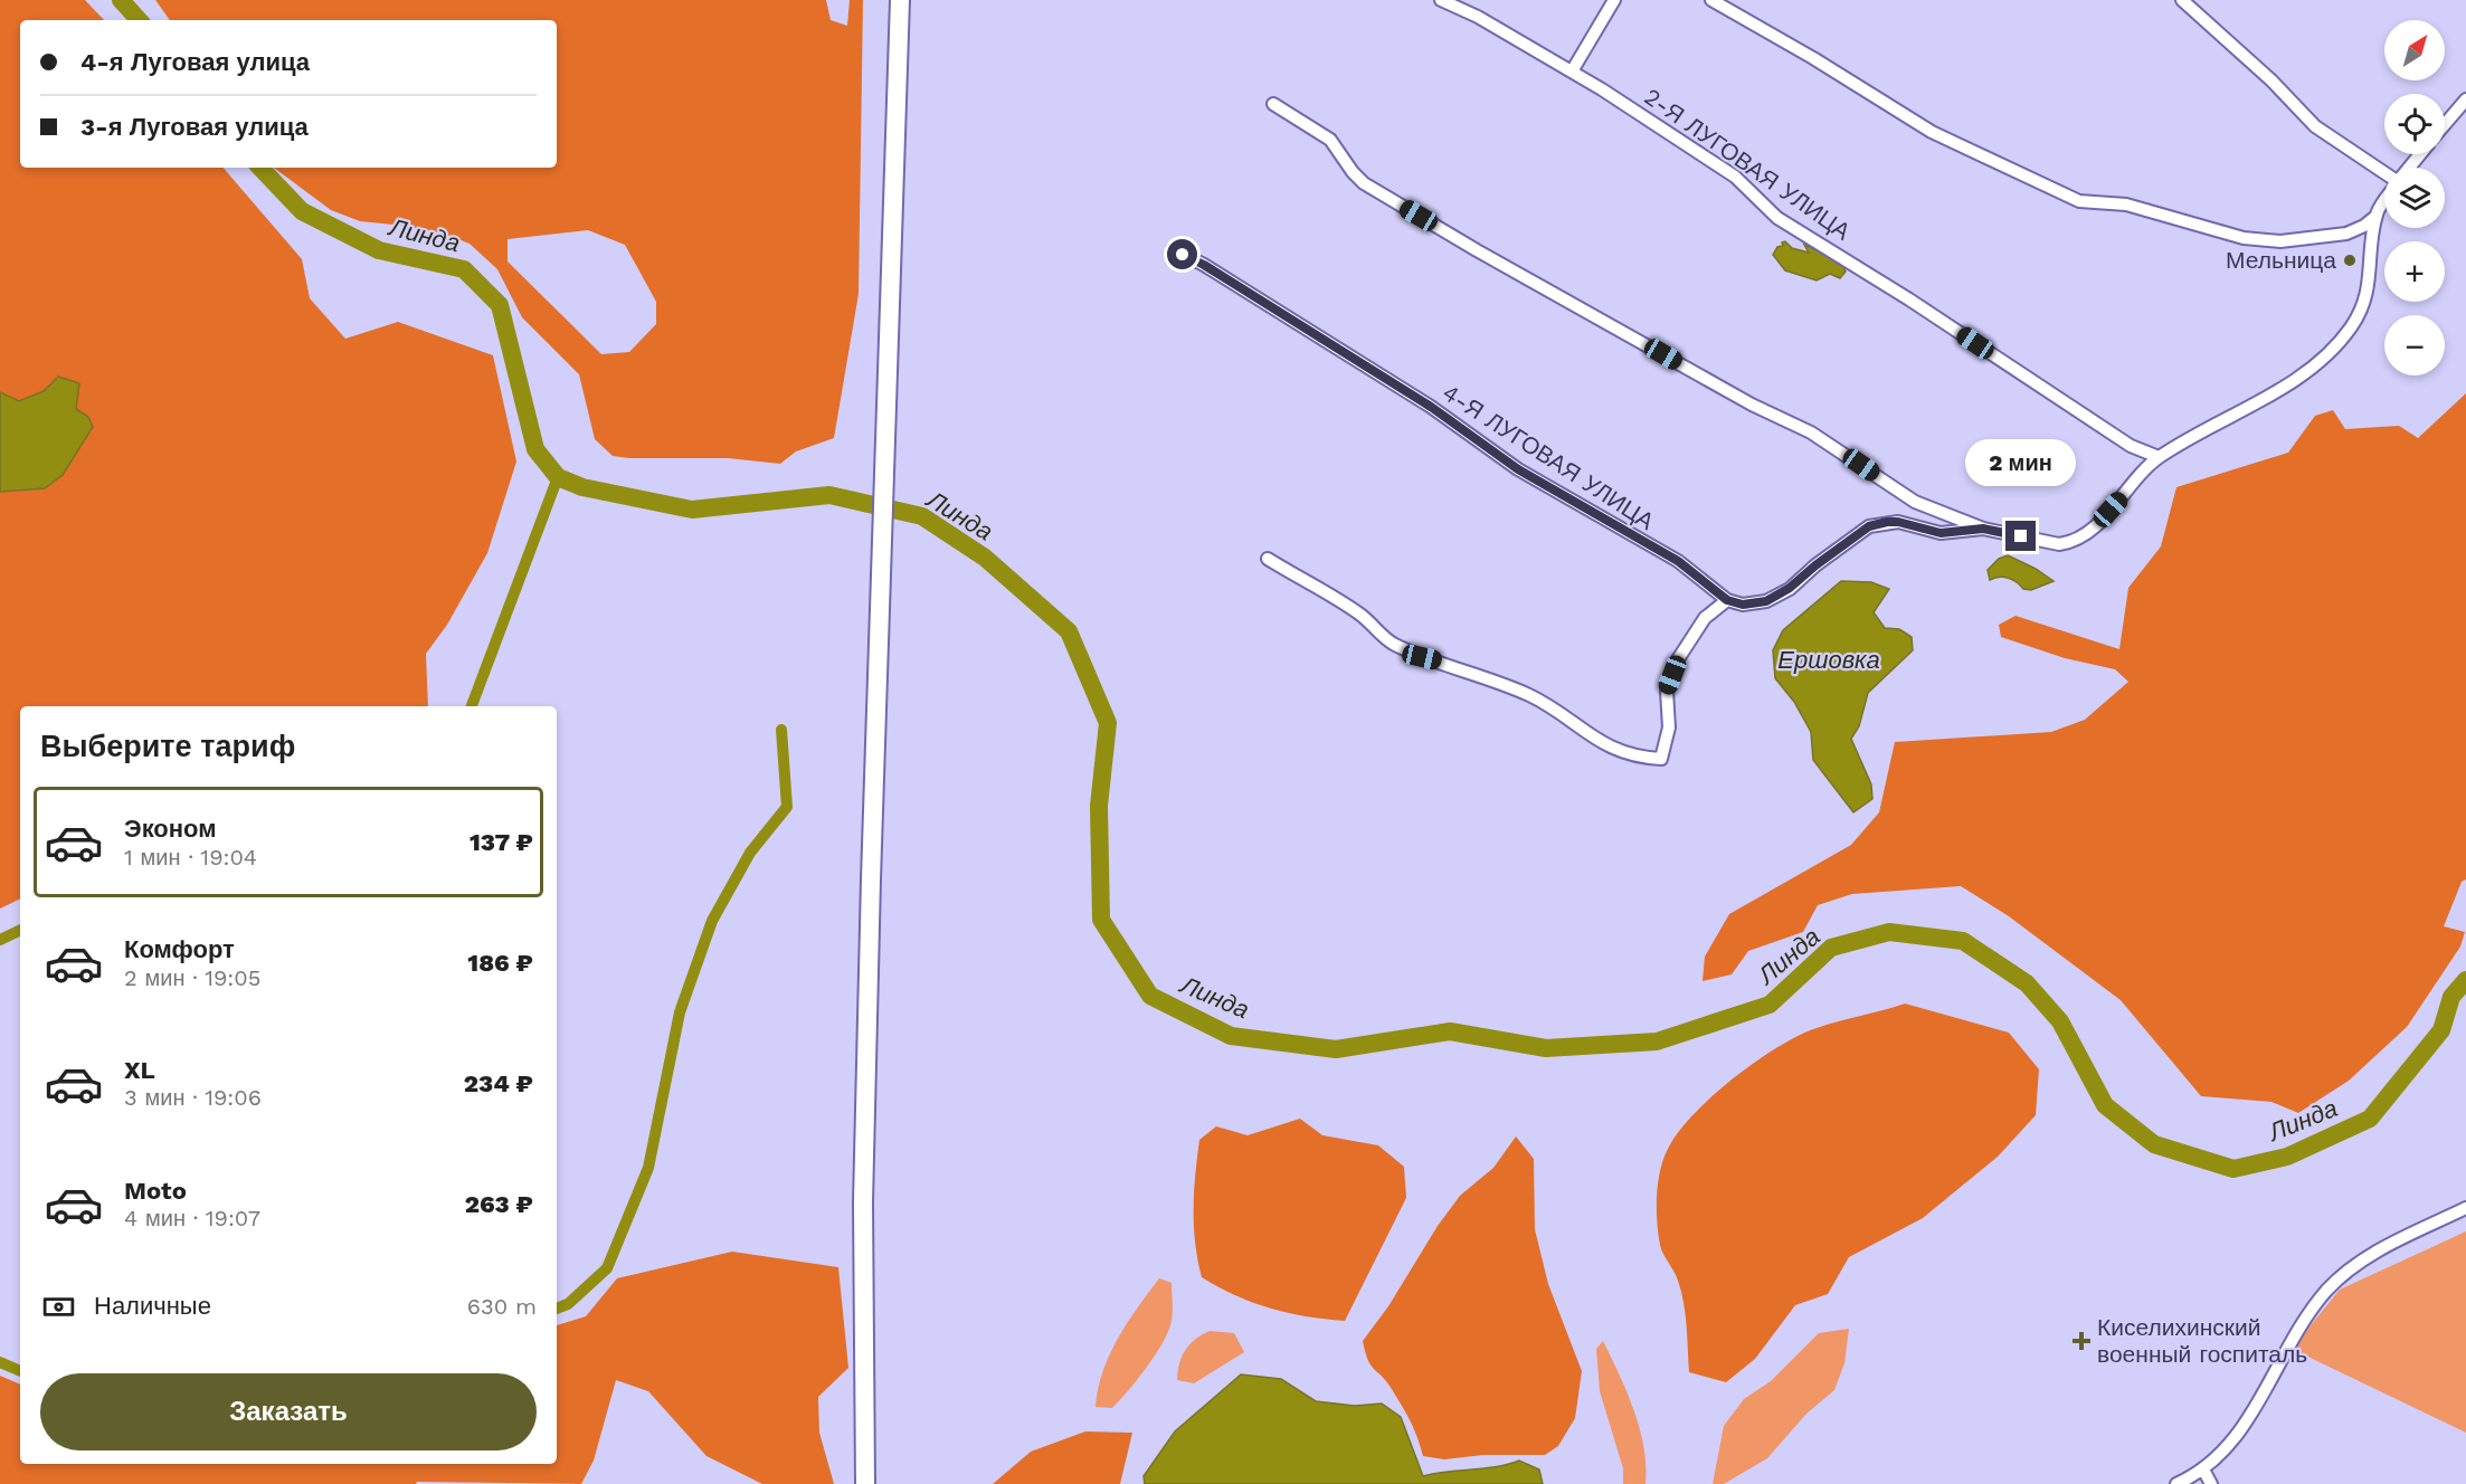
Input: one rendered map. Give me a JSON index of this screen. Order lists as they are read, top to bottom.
{
  "streets": {
    "street": ["2-Я ЛУГОВАЯ УЛИЦА", "4-Я ЛУГОВАЯ УЛИЦА"]
  },
  "water": ["Линда", "Ершовка"],
  "places": {
    "other": ["Мельница"],
    "health": ["Киселихинский военный госпиталь"]
  },
  "north": "top right",
  "page": {
    "map_buttons": ["+", "−"],
    "banner": ["4-я Луговая улица", "3-я Луговая улица"],
    "bubble": "2 мин",
    "heading": "Выберите тариф",
    "list": [
      {
        "name": "Эконом",
        "note": "1 мин · 19:04",
        "value": "137 ₽"
      },
      {
        "name": "Комфорт",
        "note": "2 мин · 19:05",
        "value": "186 ₽"
      },
      {
        "name": "XL",
        "note": "3 мин · 19:06",
        "value": "234 ₽"
      },
      {
        "name": "Moto",
        "note": "4 мин · 19:07",
        "value": "263 ₽"
      }
    ],
    "pay": ["Наличные", "630 m"],
    "buttons": "Заказать"
  }
}
